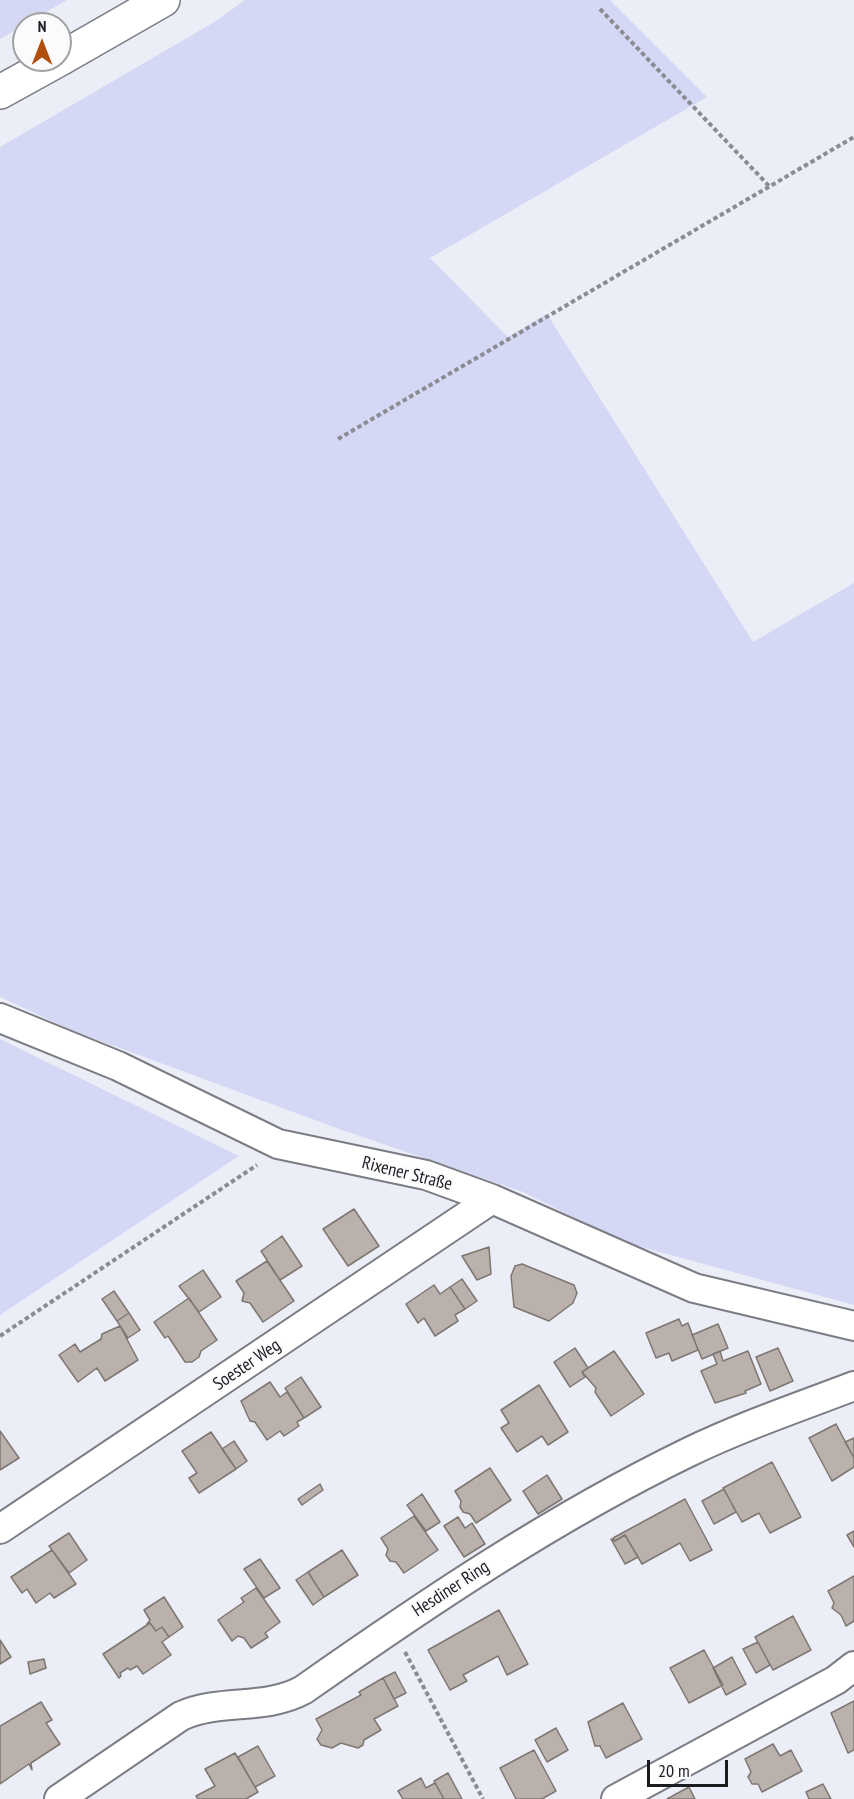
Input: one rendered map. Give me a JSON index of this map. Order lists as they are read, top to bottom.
{
  "streets": {
    "street": ["Rixener Straße", "Soester Weg", "Hesdiner Ring"]
  },
  "crossings": [
    ["Rixener Straße", "Soester Weg"]
  ],
  "scale_bar": "20 m",
  "north": "top"
}
